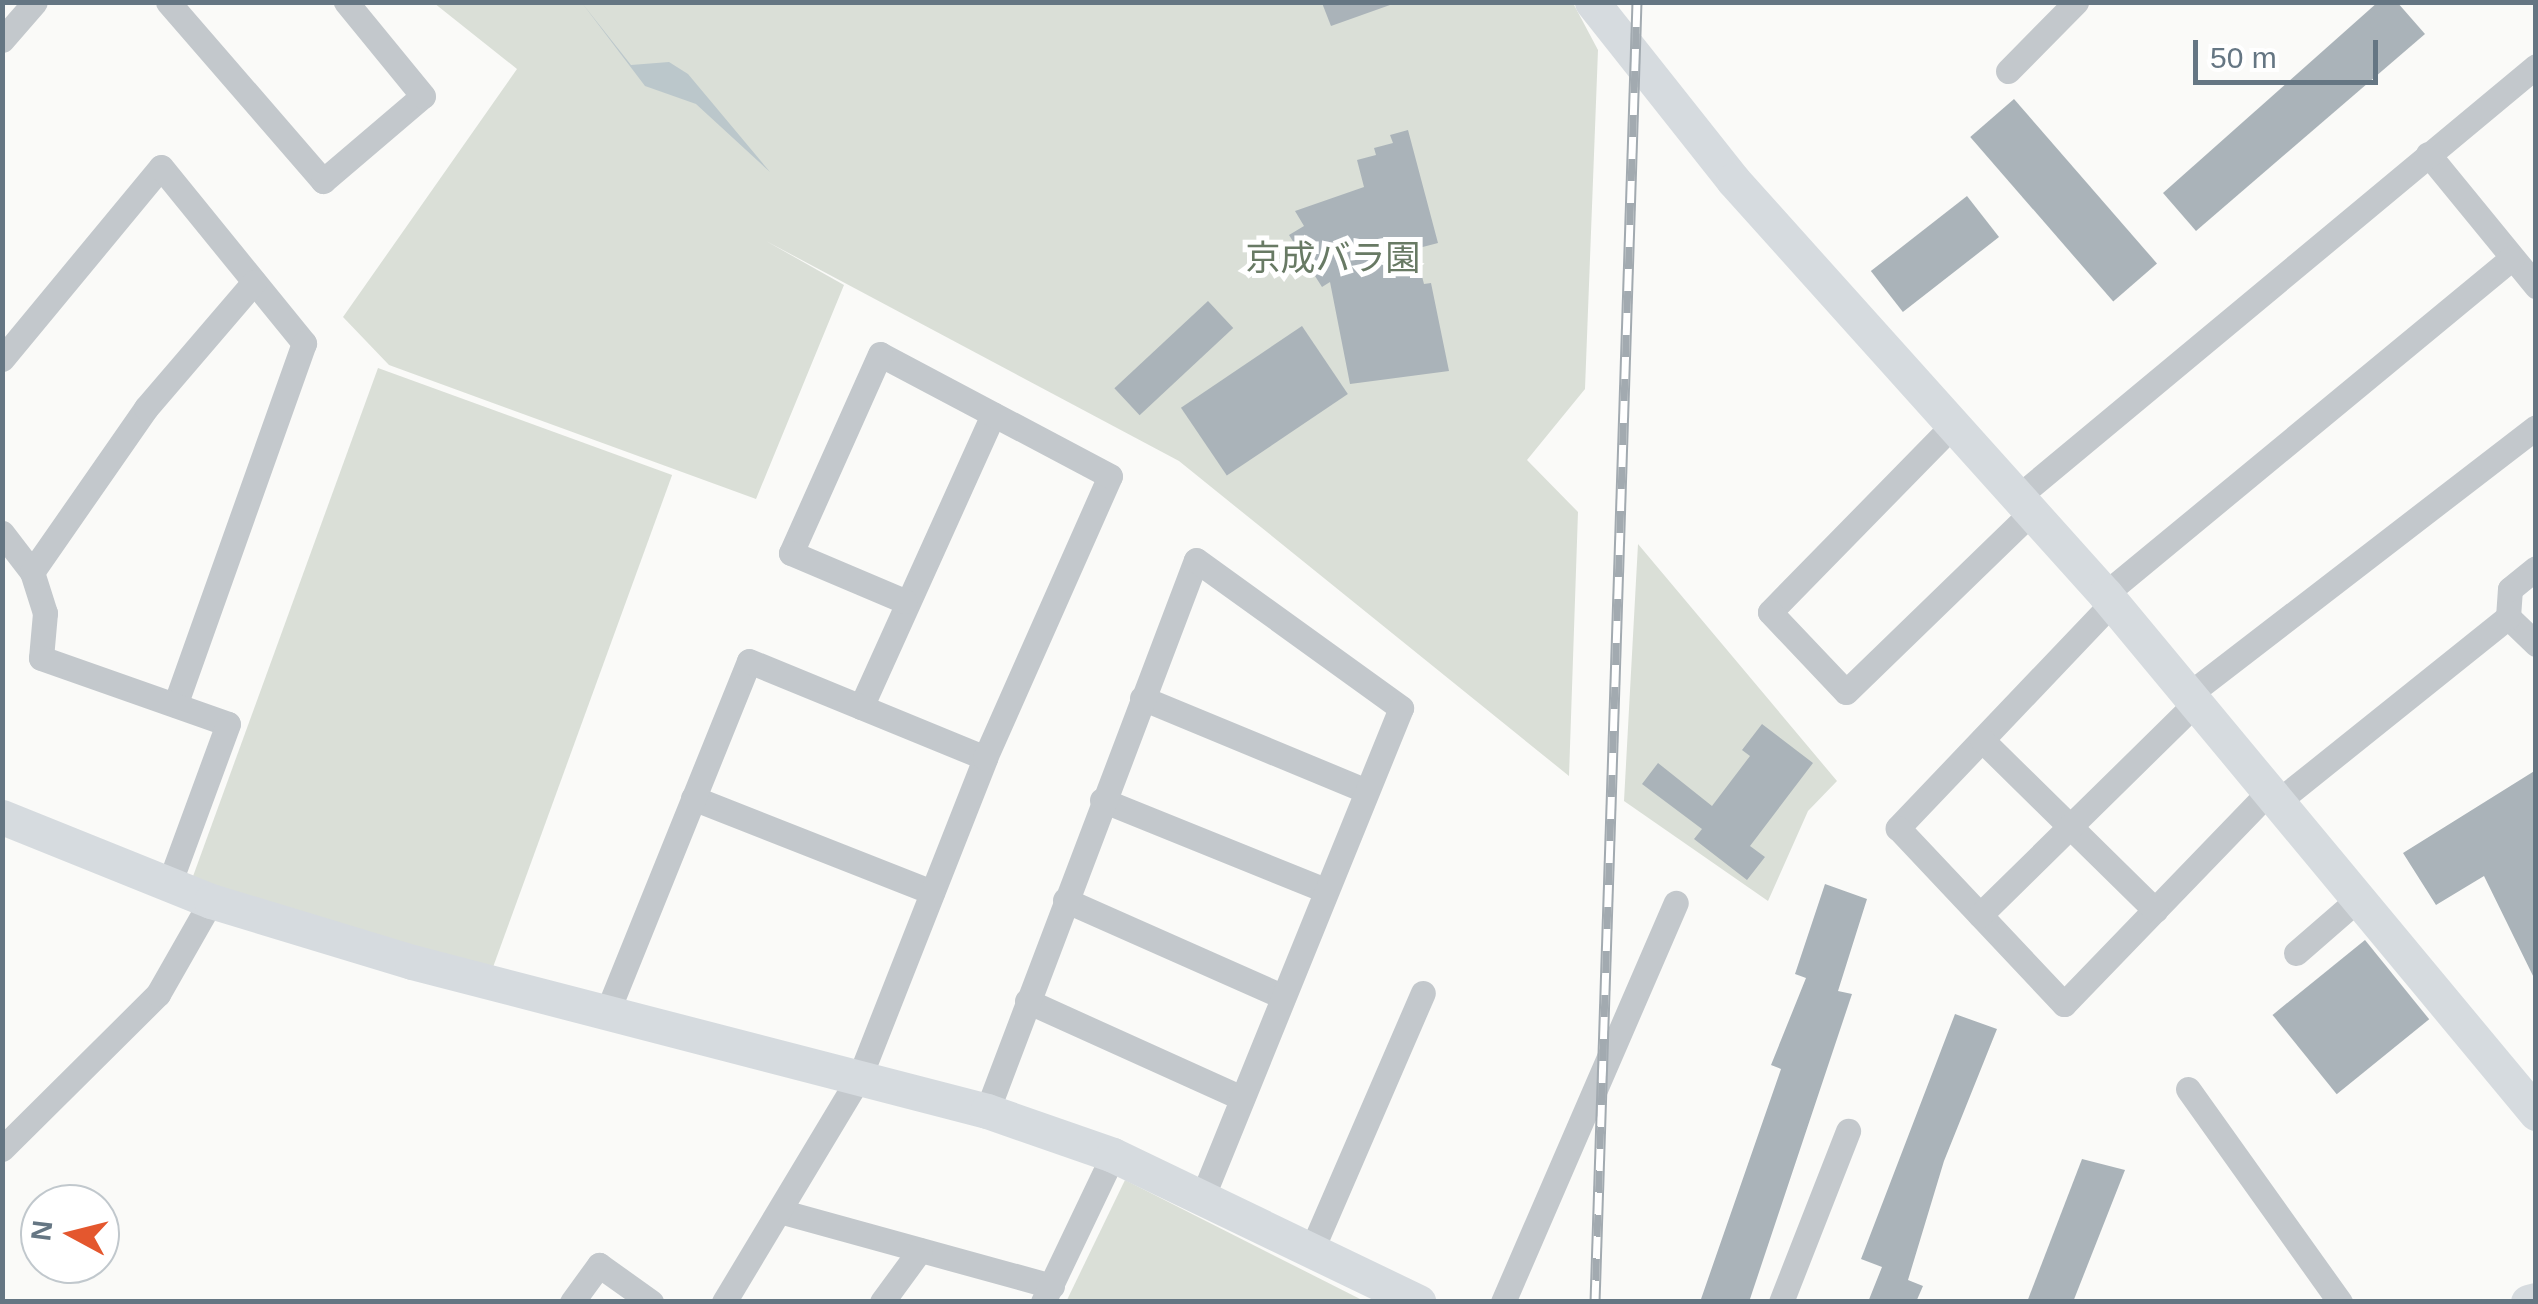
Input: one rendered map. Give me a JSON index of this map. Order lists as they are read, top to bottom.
{
  "parks": ["京成バラ園"],
  "scale_bar": "50 m",
  "north": "left"
}
